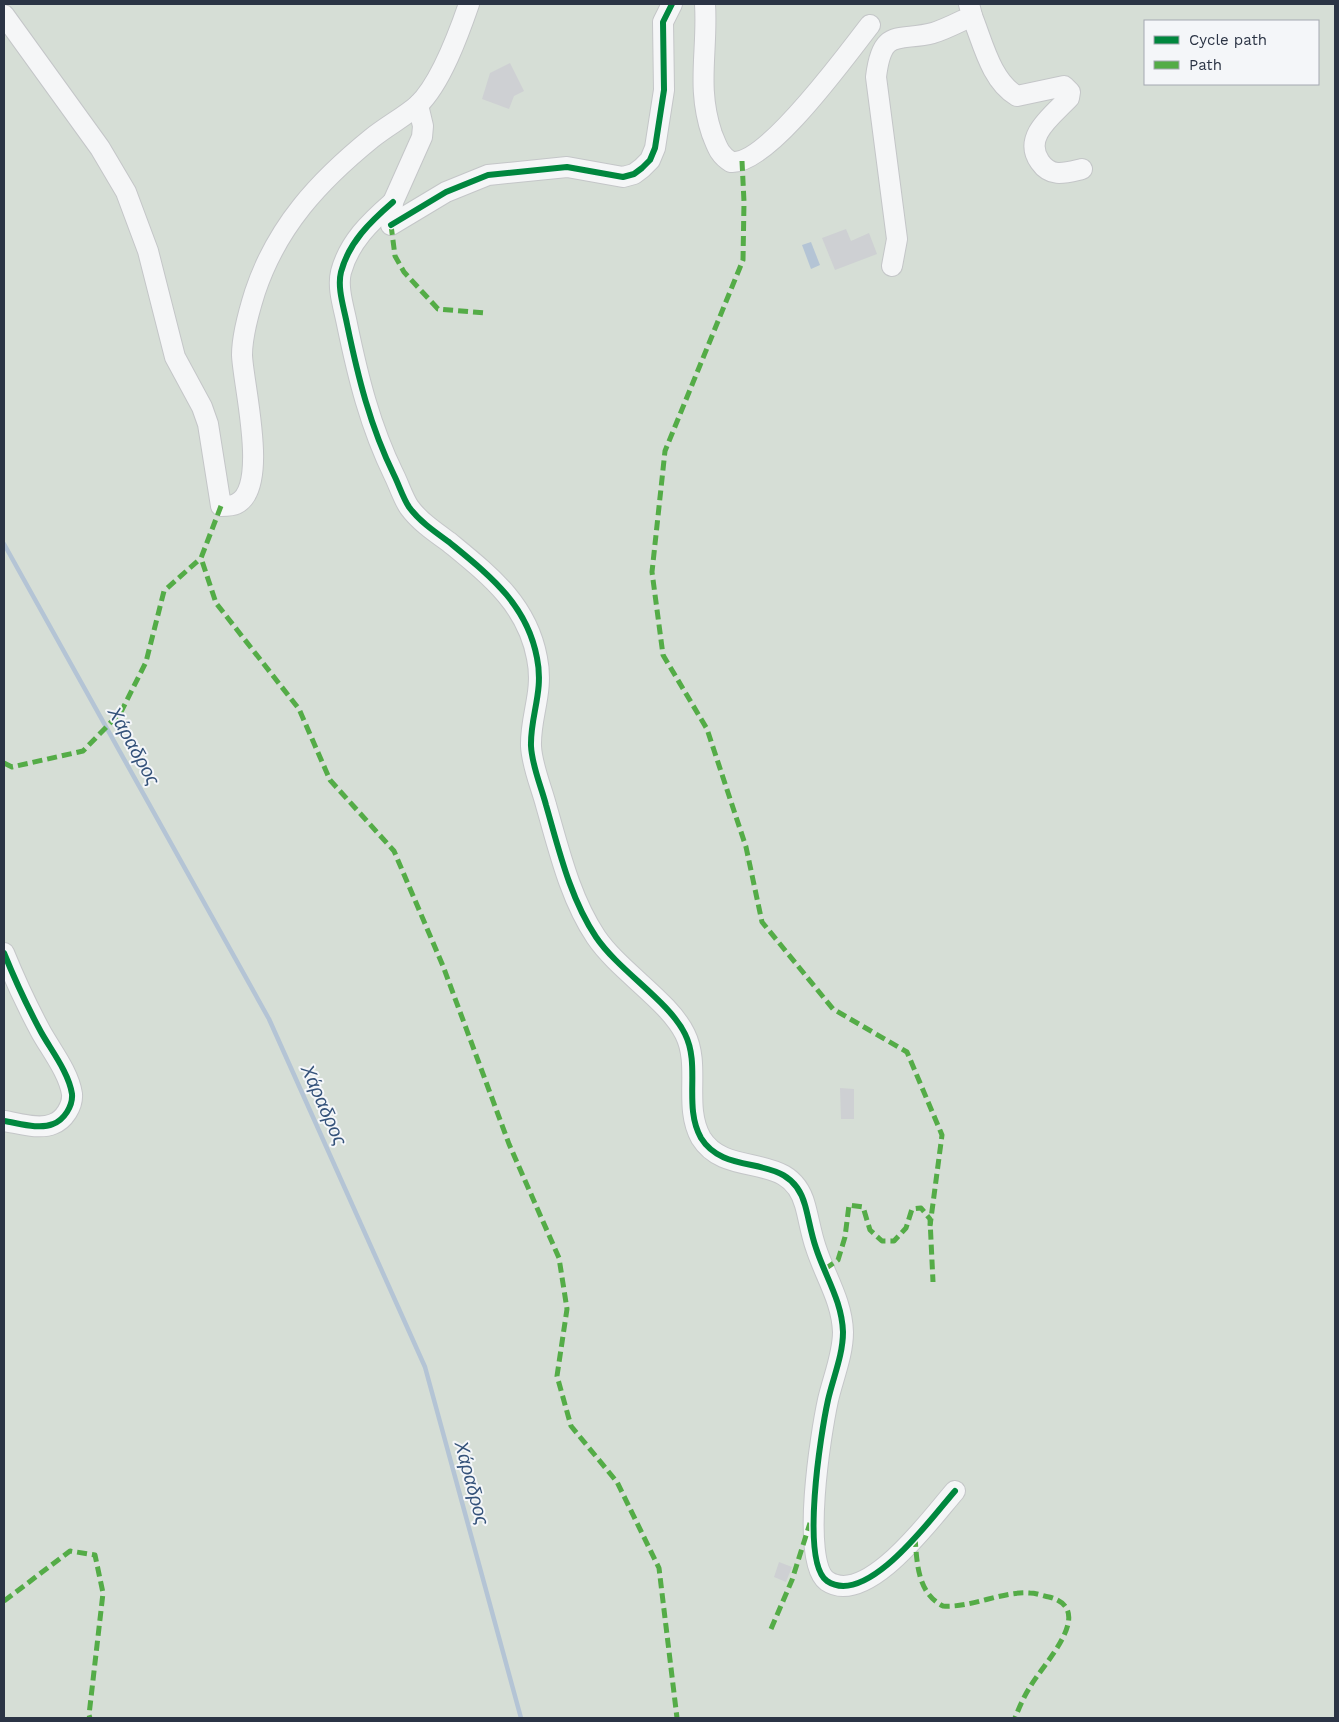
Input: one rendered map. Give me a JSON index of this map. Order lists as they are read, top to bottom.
{
  "water": ["Χάραδρος"],
  "legend": ["Cycle path", "Path"]
}
